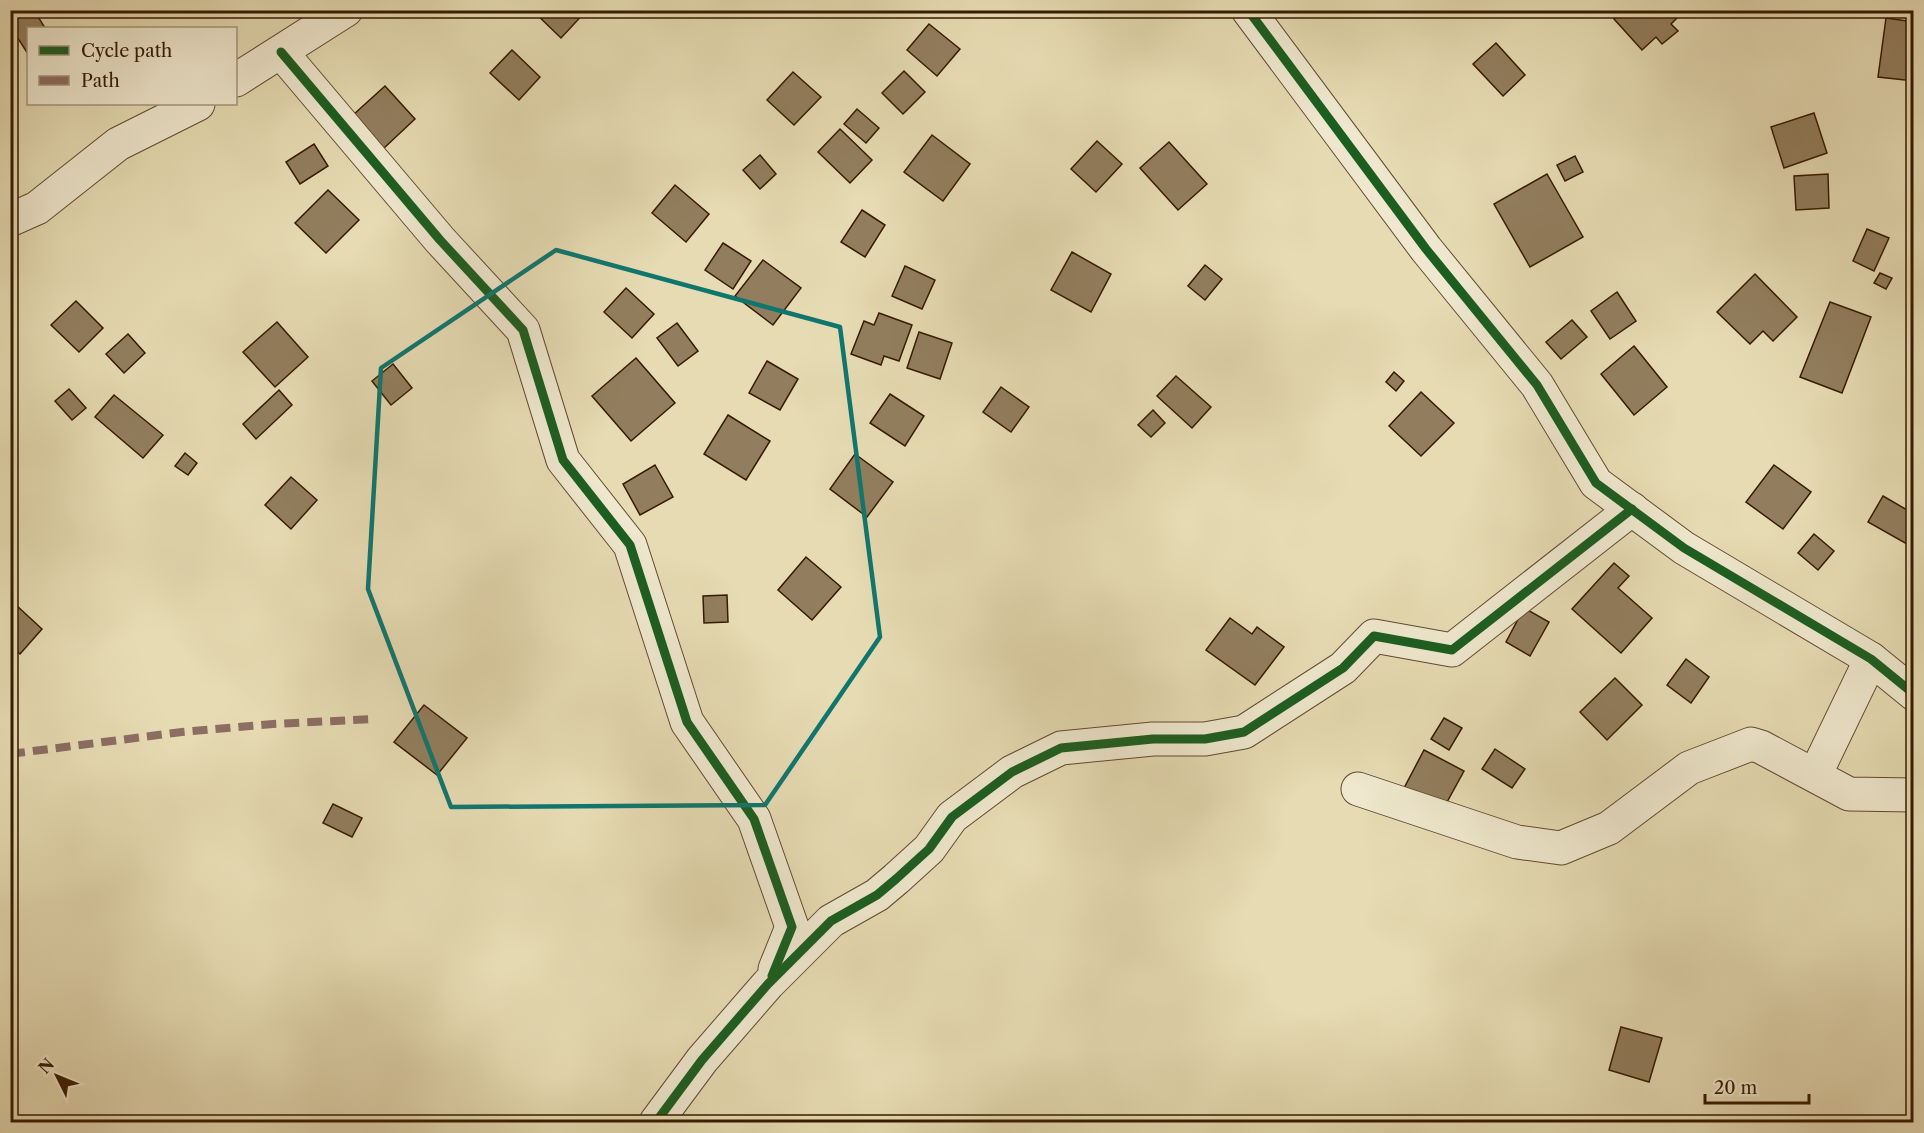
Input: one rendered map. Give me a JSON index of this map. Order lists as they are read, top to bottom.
{
  "legend": ["Cycle path", "Path"],
  "scale_bar": "20 m",
  "north": "top left"
}
